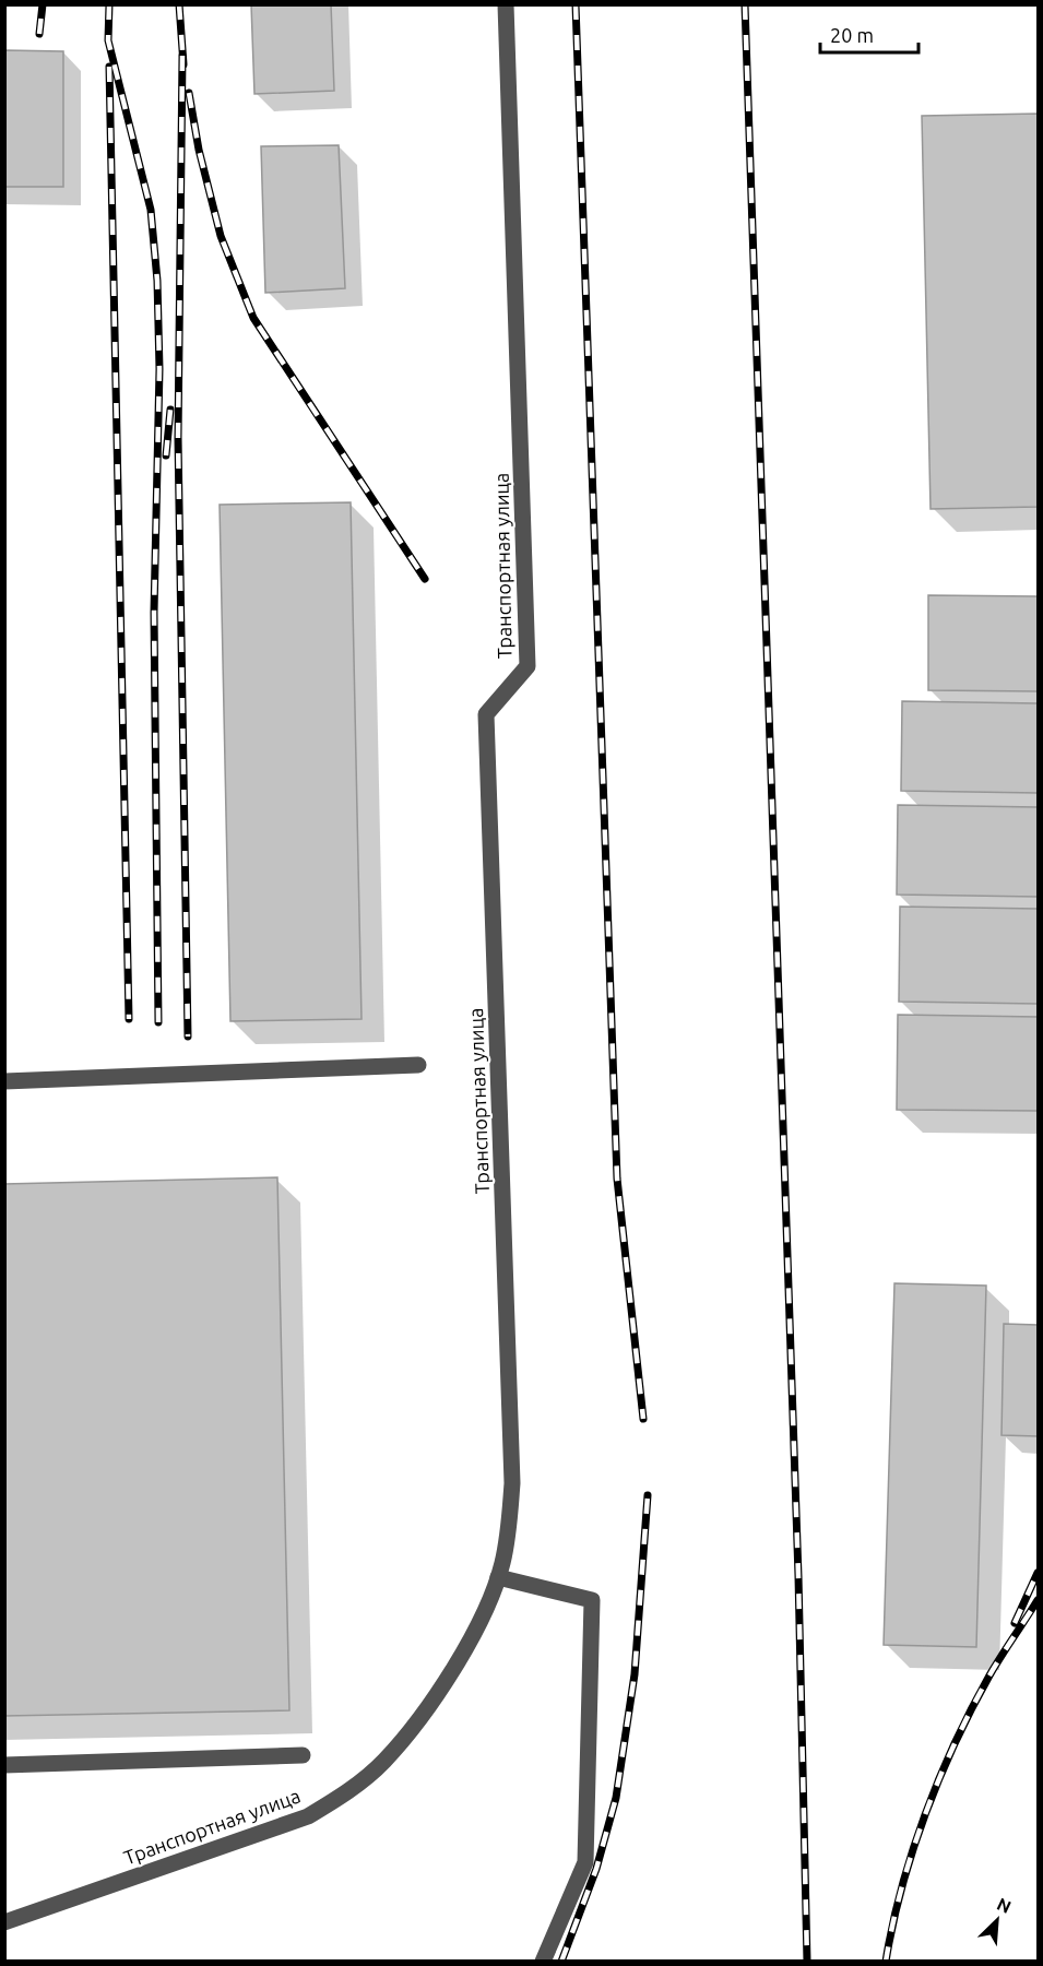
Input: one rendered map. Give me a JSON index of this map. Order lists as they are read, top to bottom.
{
  "streets": {
    "street": ["Транспортная улица"]
  },
  "scale_bar": "20 m",
  "north": "top right"
}
